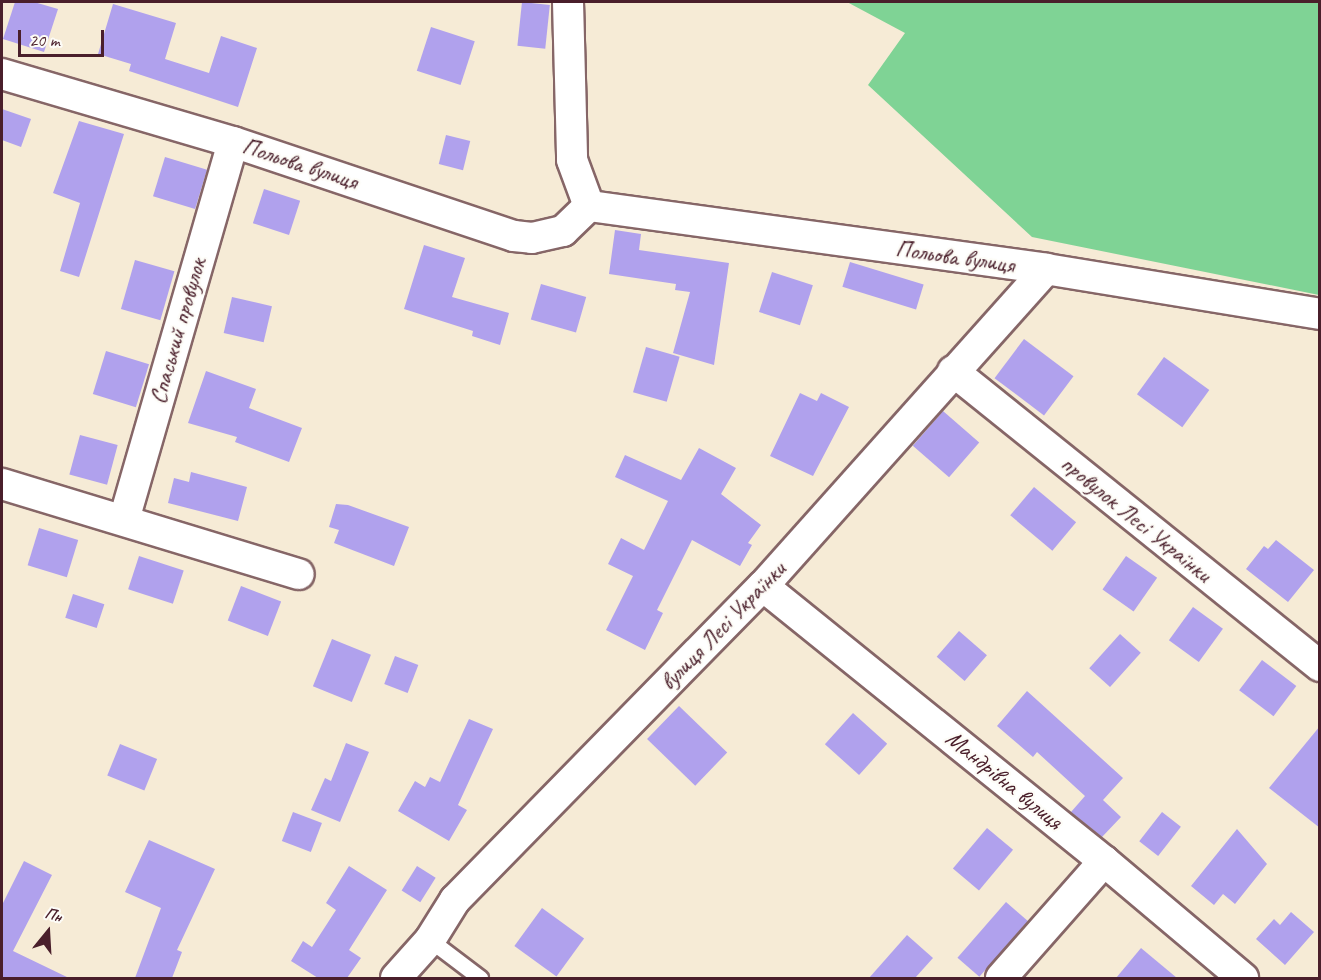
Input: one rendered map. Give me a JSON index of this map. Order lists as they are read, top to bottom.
{
  "streets": {
    "street": [
      "Польова вулиця",
      "Спаський провулок",
      "провулок Лесі Українки",
      "вулиця Лесі Українки",
      "Мандрівна вулиця"
    ]
  },
  "crossings": [
    ["Польова вулиця", "Спаський провулок"],
    ["Польова вулиця", "вулиця Лесі Українки"],
    ["провулок Лесі Українки", "вулиця Лесі Українки"],
    ["вулиця Лесі Українки", "Мандрівна вулиця"]
  ],
  "scale_bar": "20 m",
  "north": "top"
}
